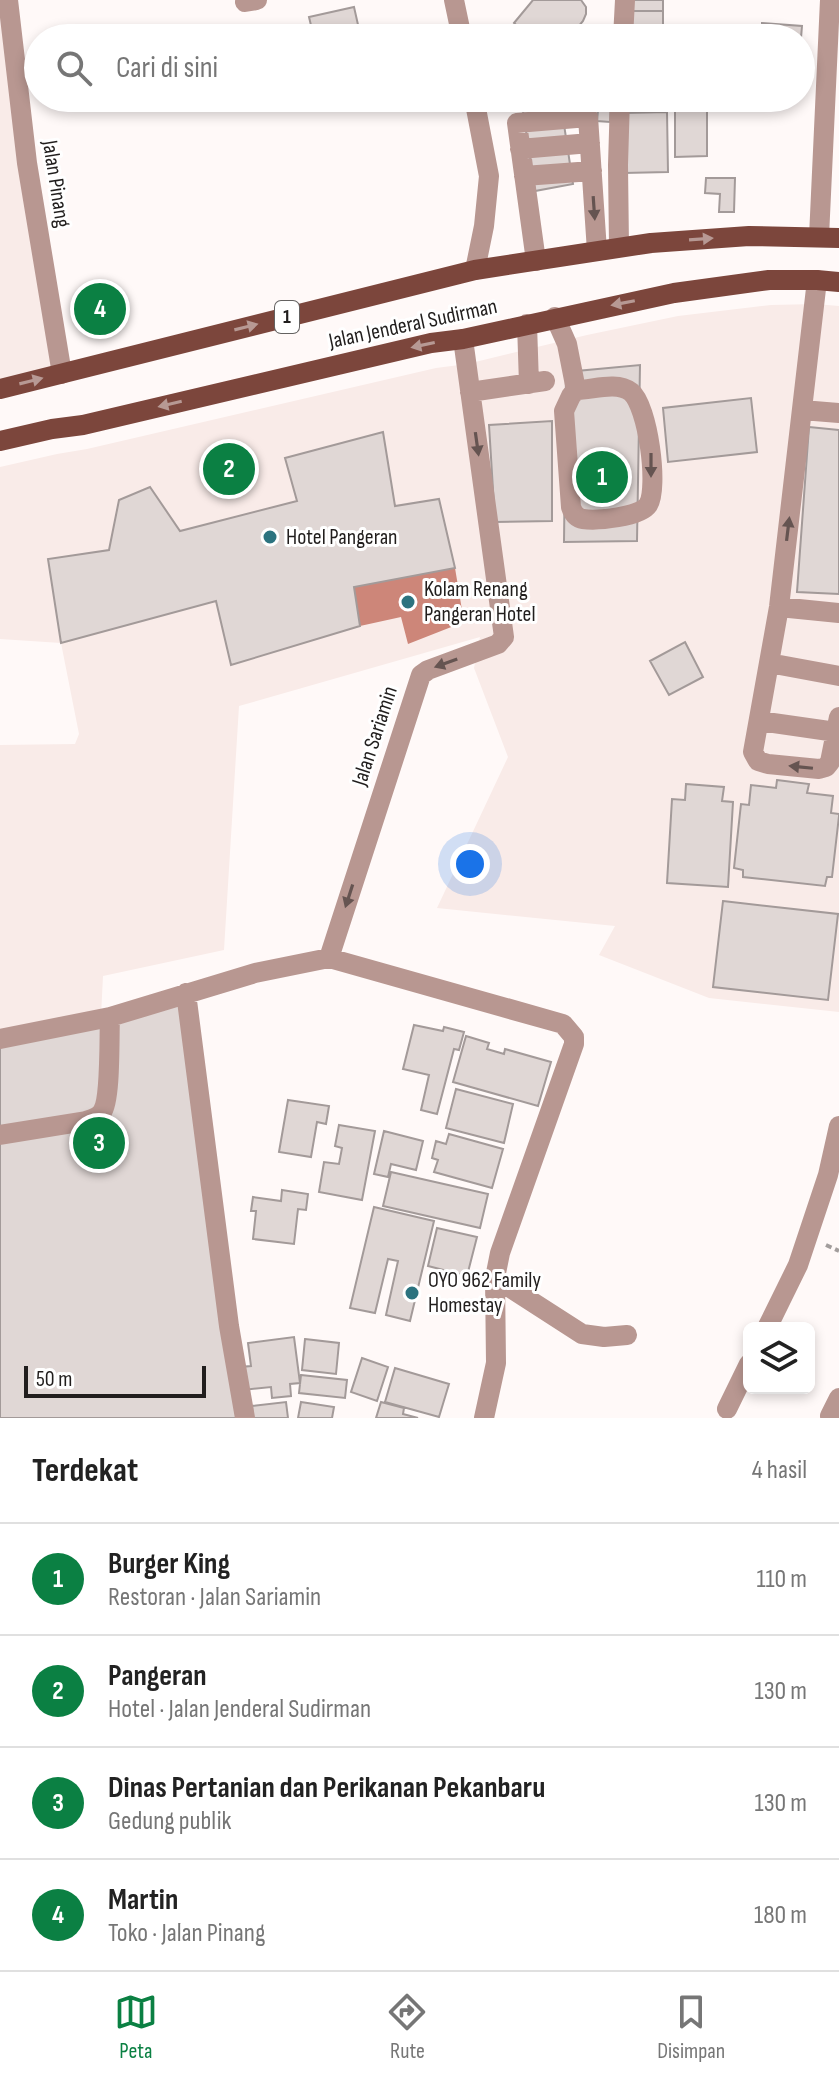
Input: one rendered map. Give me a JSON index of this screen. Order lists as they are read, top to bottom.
{
  "streets": {
    "main road": ["1", "Jalan Jenderal Sudirman"],
    "street": ["Jalan Pinang", "Jalan Sariamin"]
  },
  "crossings": [
    ["Jalan Pinang", "Jalan Jenderal Sudirman"],
    ["Jalan Jenderal Sudirman", "Jalan Sariamin"]
  ],
  "one_way": ["Jalan Sariamin"],
  "places": ["Hotel Pangeran", "Kolam Renang Pangeran Hotel", "OYO 962 Family Homestay"],
  "scale_bar": "50 m",
  "page": {
    "search": "Cari di sini",
    "pins": [
      "4",
      "2",
      "1",
      "3"
    ],
    "scale": "50 m",
    "heading": ["Terdekat", "4 hasil"],
    "list": [
      {
        "mark": "1",
        "name": "Burger King",
        "note": "Restoran · Jalan Sariamin",
        "value": "110 m"
      },
      {
        "mark": "2",
        "name": "Pangeran",
        "note": "Hotel · Jalan Jenderal Sudirman",
        "value": "130 m"
      },
      {
        "mark": "3",
        "name": "Dinas Pertanian dan Perikanan Pekanbaru",
        "note": "Gedung publik",
        "value": "130 m"
      },
      {
        "mark": "4",
        "name": "Martin",
        "note": "Toko · Jalan Pinang",
        "value": "180 m"
      }
    ],
    "nav": ["Peta", "Rute", "Disimpan"]
  }
}
